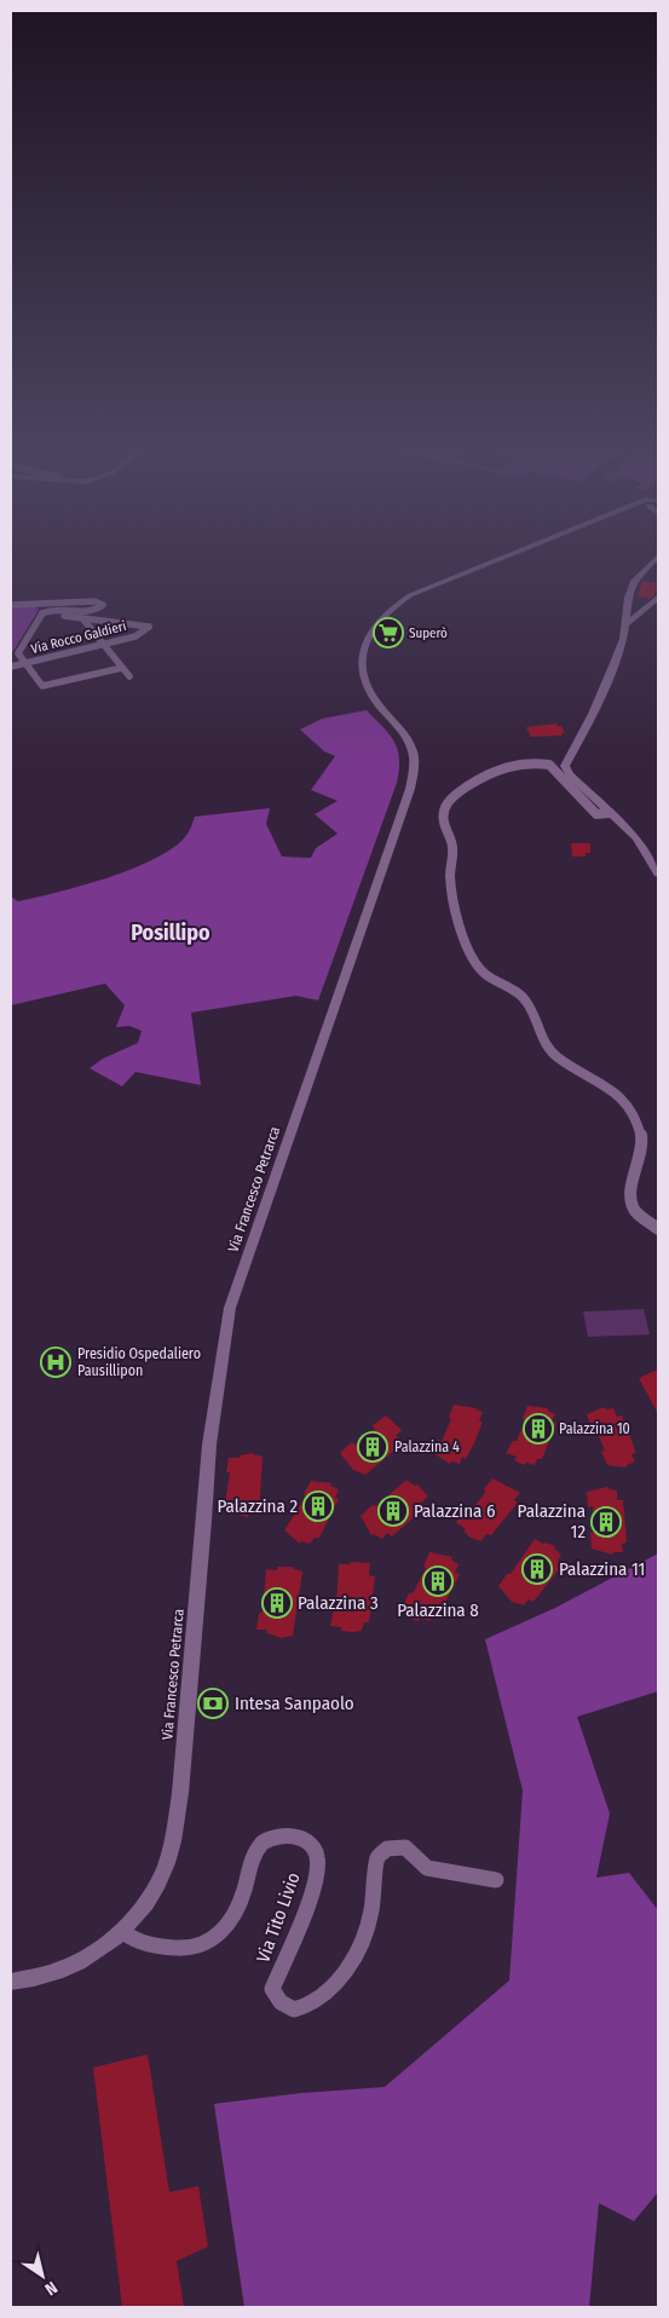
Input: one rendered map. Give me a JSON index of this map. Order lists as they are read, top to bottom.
{
  "streets": {
    "street": ["Via Rocco Galdieri", "Via Francesco Petrarca", "Via Tito Livio"]
  },
  "crossings": [
    ["Via Francesco Petrarca", "Via Tito Livio"]
  ],
  "districts": ["Posillipo"],
  "places": {
    "supermarket": ["Superò"],
    "hospital": ["Presidio Ospedaliero Pausillipon"],
    "building": [
      "Palazzina 10",
      "Palazzina 4",
      "Palazzina 2",
      "Palazzina 6",
      "Palazzina 12",
      "Palazzina 11",
      "Palazzina 8",
      "Palazzina 3"
    ],
    "bank": ["Intesa Sanpaolo"]
  },
  "north": "bottom right"
}
